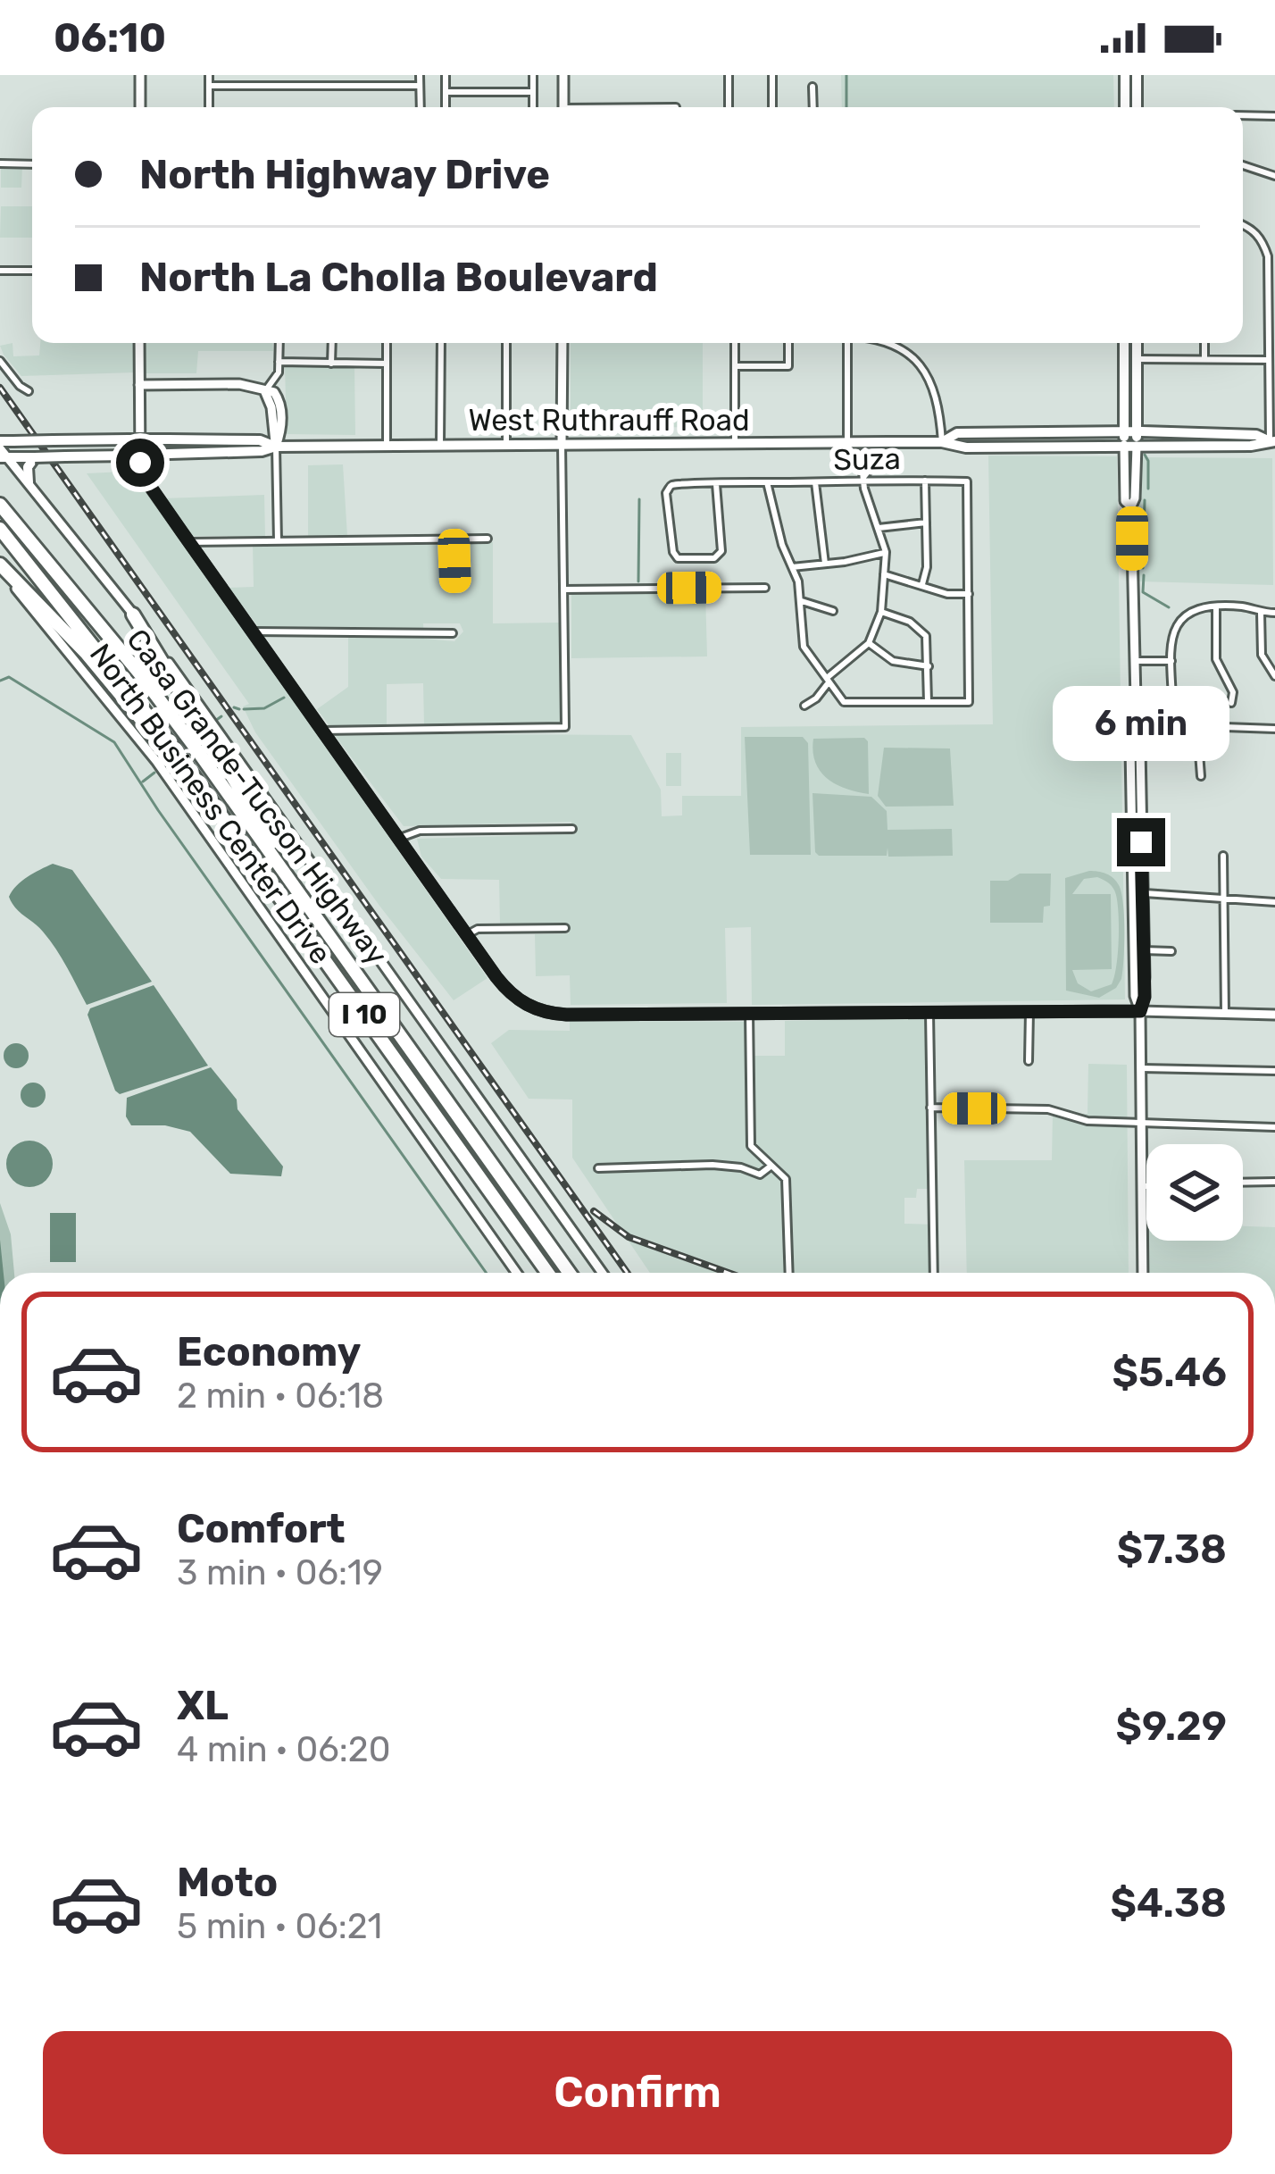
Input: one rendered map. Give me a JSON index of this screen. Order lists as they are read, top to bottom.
{
  "streets": {
    "highway": ["Casa Grande-Tucson Highway", "I 10"],
    "main road": ["West Ruthrauff Road"],
    "street": ["Suza", "North Business Center Drive"]
  },
  "page": {
    "status": "06:10",
    "banner": ["North Highway Drive", "North La Cholla Boulevard"],
    "bubble": "6 min",
    "list": [
      {
        "name": "Economy",
        "note": "2 min · 06:18",
        "value": "$5.46"
      },
      {
        "name": "Comfort",
        "note": "3 min · 06:19",
        "value": "$7.38"
      },
      {
        "name": "XL",
        "note": "4 min · 06:20",
        "value": "$9.29"
      },
      {
        "name": "Moto",
        "note": "5 min · 06:21",
        "value": "$4.38"
      }
    ],
    "buttons": "Confirm"
  }
}
